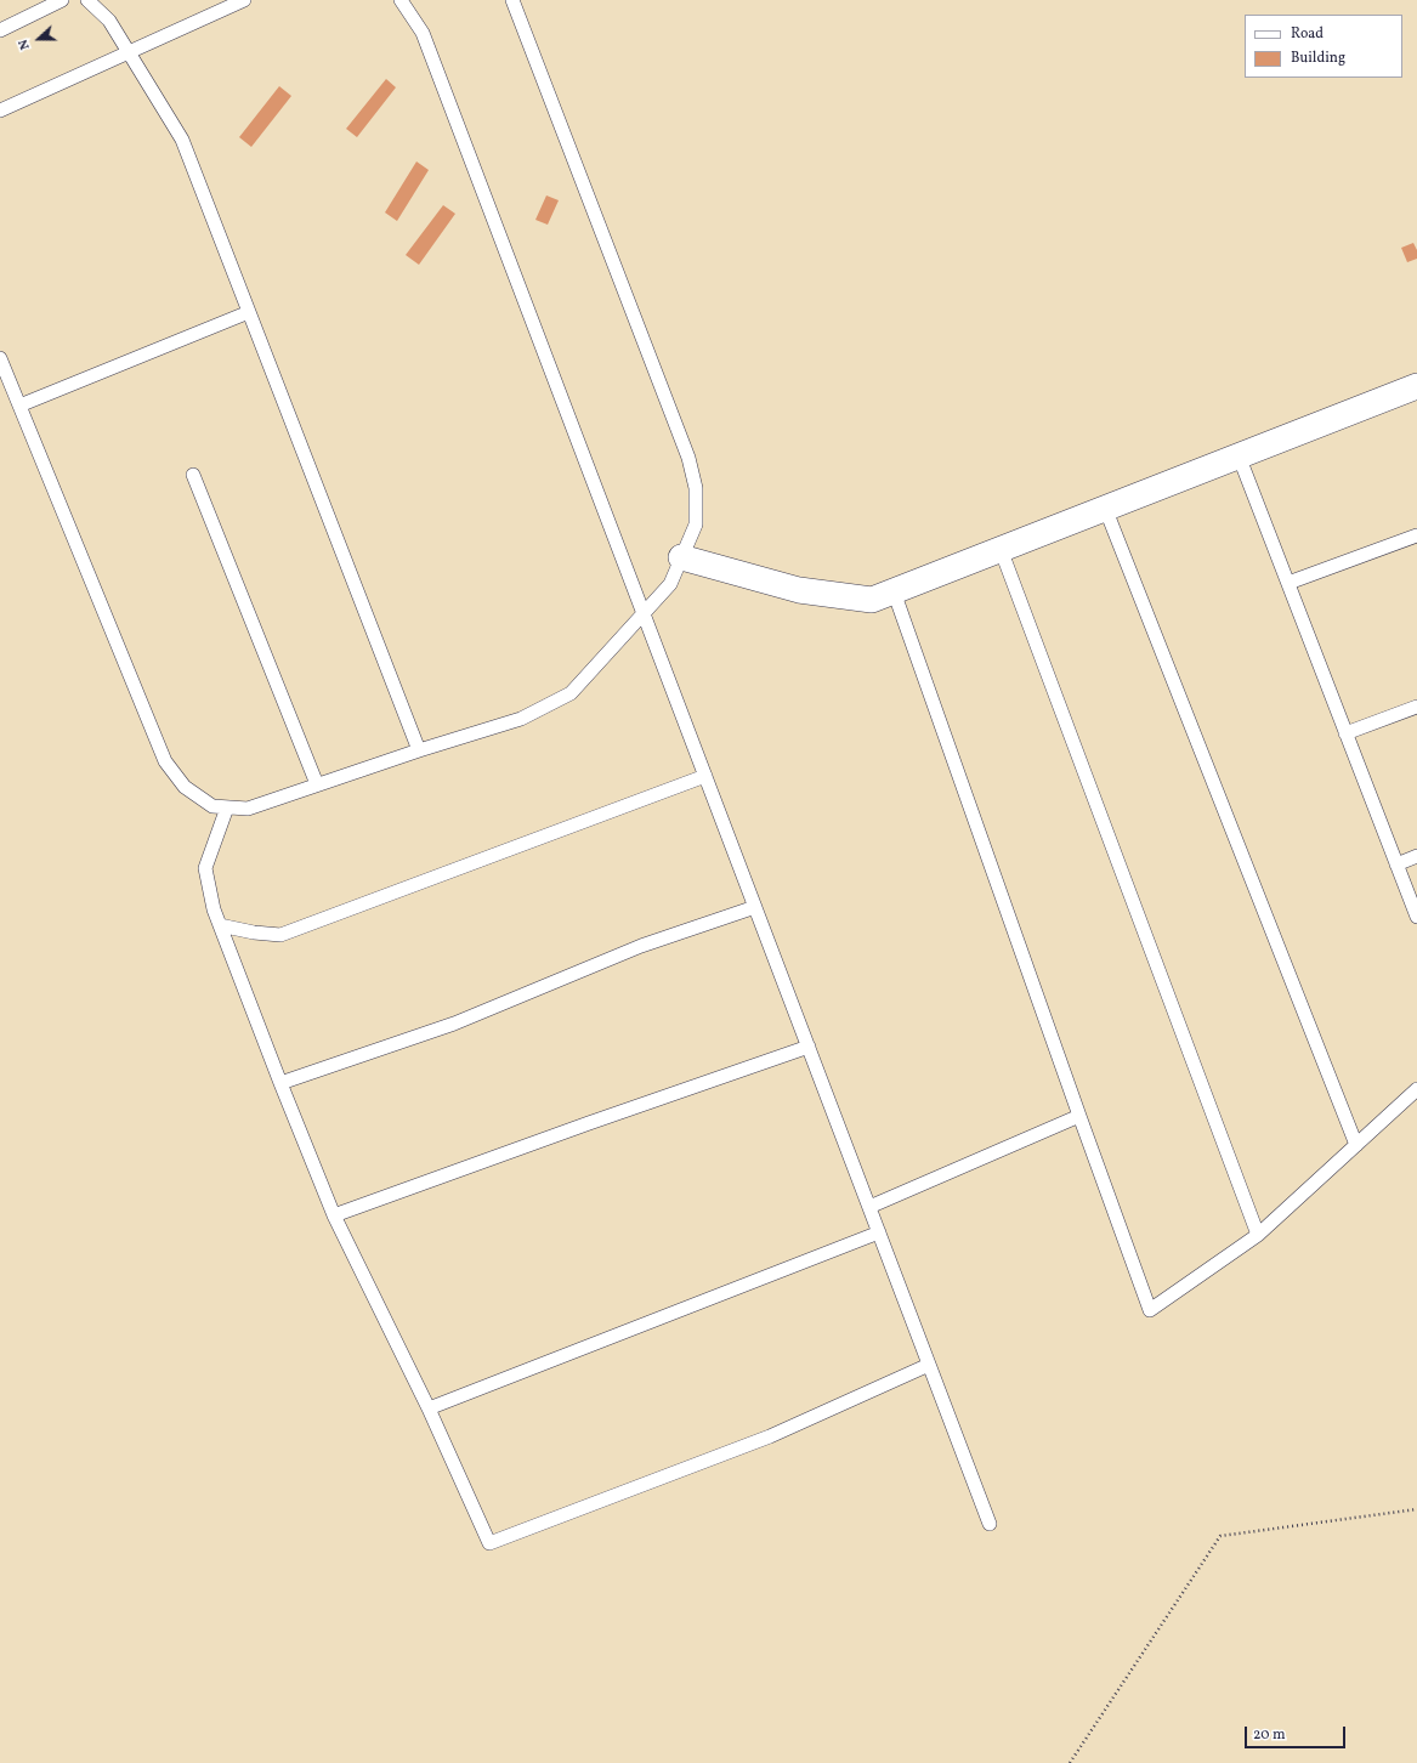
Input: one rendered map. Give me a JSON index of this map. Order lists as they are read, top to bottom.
{
  "legend": ["Road", "Building"],
  "scale_bar": "20 m",
  "north": "left"
}
